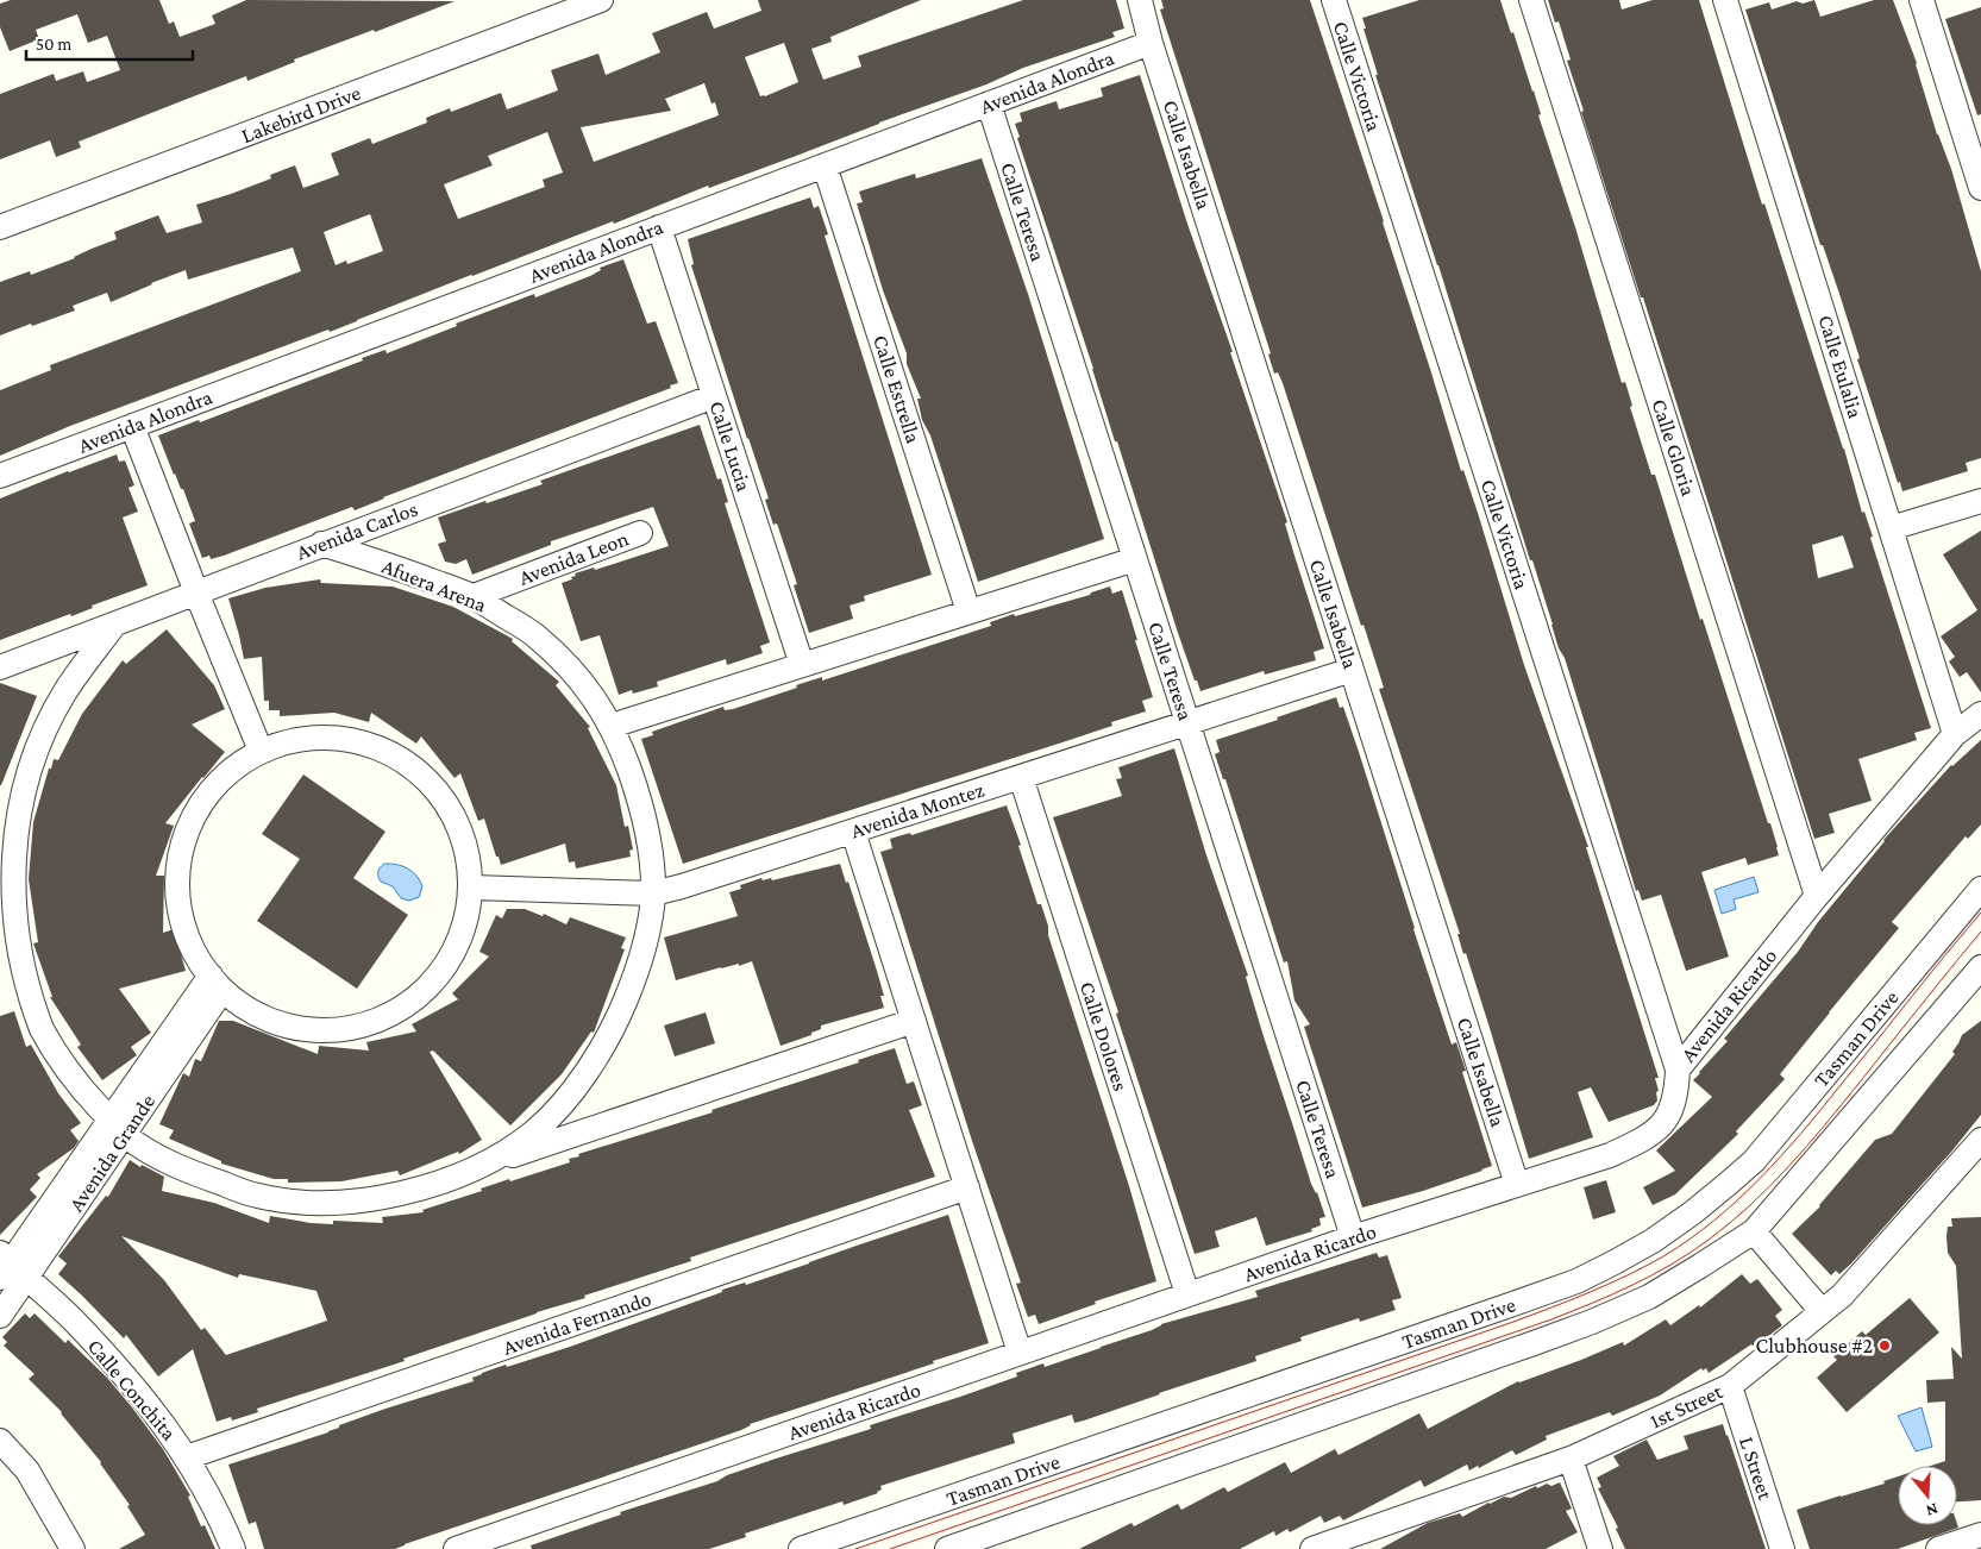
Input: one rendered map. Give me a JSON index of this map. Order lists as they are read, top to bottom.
{
  "streets": {
    "street": [
      "Calle Victoria",
      "Avenida Alondra",
      "Lakebird Drive",
      "Calle Isabella",
      "Calle Teresa",
      "Calle Eulalia",
      "Calle Estrella",
      "Calle Lucia",
      "Calle Gloria",
      "Avenida Carlos",
      "Avenida Leon",
      "Afuera Arena",
      "Avenida Montez",
      "Avenida Ricardo",
      "Calle Dolores",
      "Tasman Drive",
      "Avenida Grande",
      "Avenida Fernando",
      "Calle Conchita",
      "1st Street",
      "L Street"
    ]
  },
  "crossings": [
    ["Calle Victoria", "Avenida Ricardo"],
    ["Avenida Alondra", "Calle Isabella"],
    ["Avenida Alondra", "Calle Teresa"],
    ["Avenida Alondra", "Calle Estrella"],
    ["Avenida Alondra", "Calle Lucia"],
    ["Calle Isabella", "Avenida Montez"],
    ["Calle Isabella", "Avenida Ricardo"],
    ["Calle Teresa", "Avenida Montez"],
    ["Calle Teresa", "Avenida Ricardo"],
    ["Calle Eulalia", "Avenida Ricardo"],
    ["Calle Lucia", "Avenida Carlos"],
    ["Calle Gloria", "Avenida Ricardo"],
    ["Avenida Carlos", "Afuera Arena"],
    ["Avenida Leon", "Afuera Arena"],
    ["Afuera Arena", "Avenida Montez"],
    ["Afuera Arena", "Avenida Grande"],
    ["Avenida Montez", "Calle Dolores"],
    ["Avenida Ricardo", "Calle Dolores"],
    ["Avenida Grande", "Calle Conchita"],
    ["Avenida Fernando", "Calle Conchita"],
    ["1st Street", "L Street"]
  ],
  "places": ["Clubhouse #2"],
  "scale_bar": "50 m",
  "north": "bottom"
}
